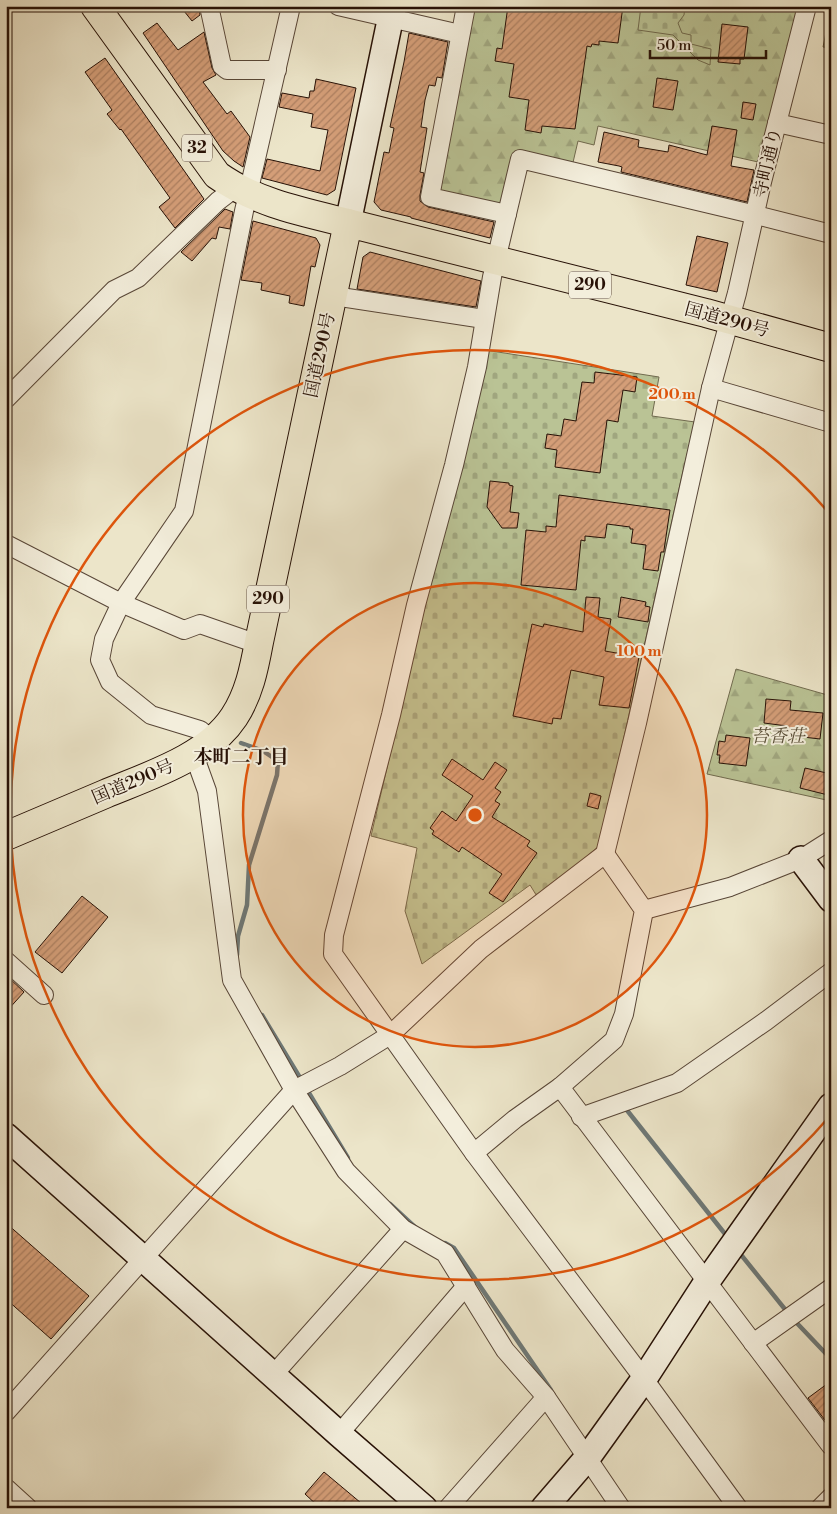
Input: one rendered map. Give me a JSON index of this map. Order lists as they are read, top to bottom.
{
  "streets": {
    "main road": ["32", "290", "国道290号"],
    "street": ["寺町通り"]
  },
  "crossings": [
    ["32", "国道290号"],
    ["寺町通り", "国道290号"]
  ],
  "districts": ["本町二丁目"],
  "parks": ["苔香荘"],
  "scale_bar": "50 m",
  "rings": ["200 m", "100 m"]
}
